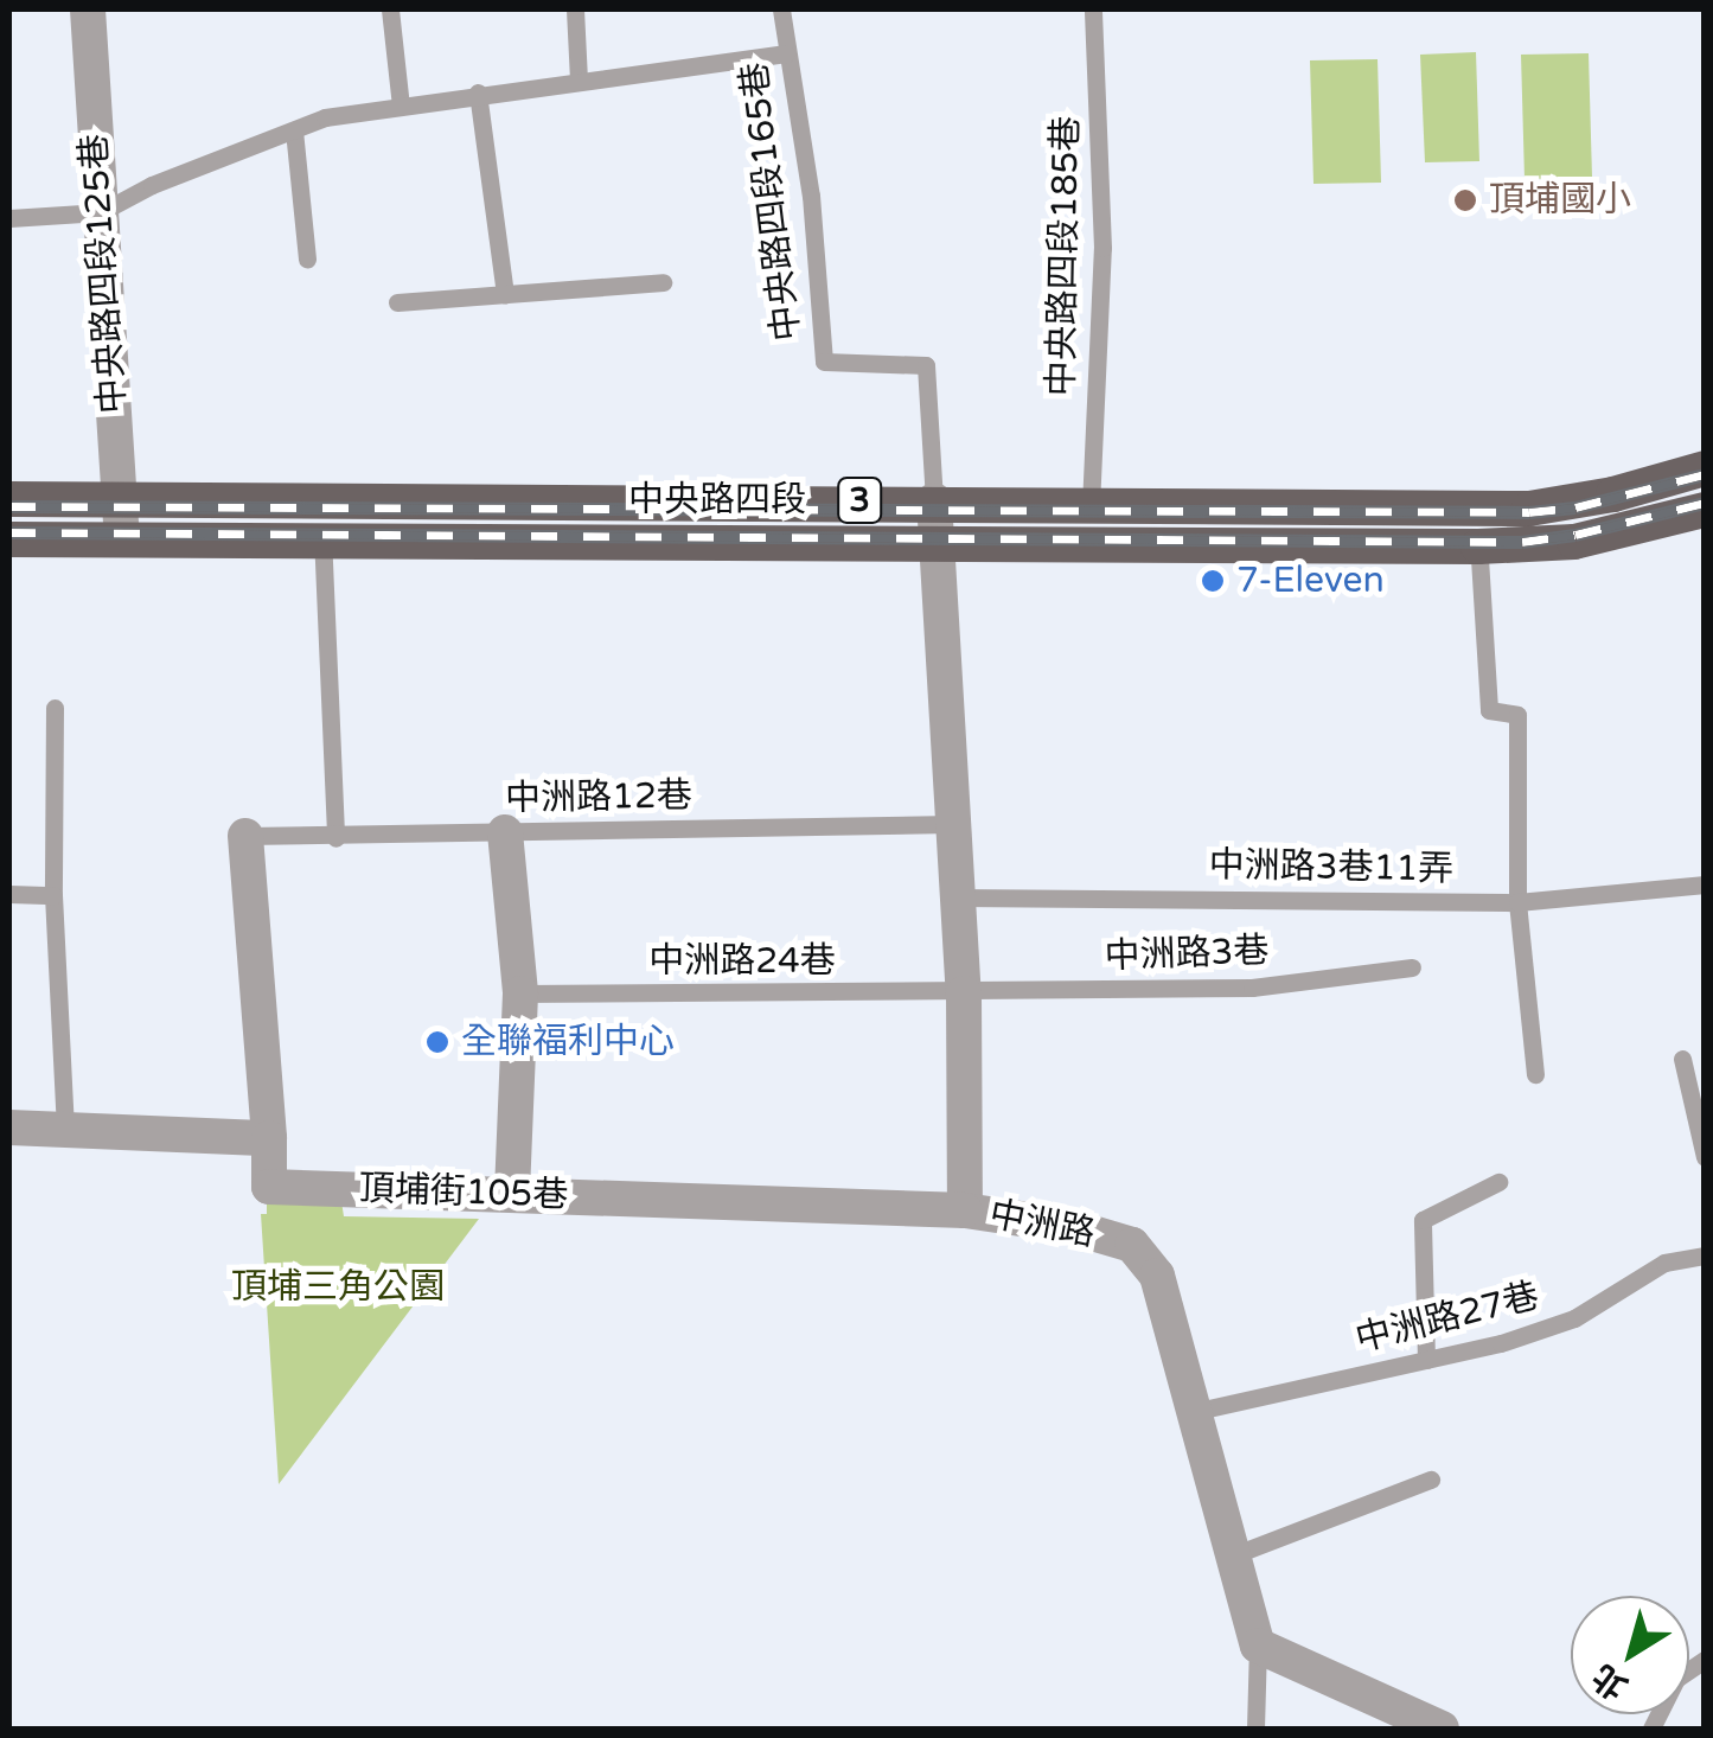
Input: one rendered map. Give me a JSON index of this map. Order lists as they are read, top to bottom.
{
  "streets": {
    "main road": ["中央路四段", "3"],
    "street": ["中央路四段125巷", "頂埔街105巷", "中洲路"],
    "lane": [
      "中央路四段165巷",
      "中央路四段185巷",
      "中洲路12巷",
      "中洲路3巷11弄",
      "中洲路3巷",
      "中洲路24巷",
      "中洲路27巷"
    ]
  },
  "crossings": [
    ["中央路四段165巷", "中央路四段"],
    ["中央路四段165巷", "中洲路"],
    ["中央路四段185巷", "中央路四段"],
    ["中央路四段125巷", "中央路四段"],
    ["中央路四段", "中洲路"],
    ["中洲路12巷", "中洲路"],
    ["中洲路3巷11弄", "中洲路"],
    ["中洲路3巷", "中洲路24巷"],
    ["中洲路3巷", "中洲路"],
    ["中洲路24巷", "中洲路"],
    ["頂埔街105巷", "中洲路"],
    ["中洲路", "中洲路27巷"]
  ],
  "parks": ["頂埔三角公園"],
  "places": ["頂埔國小", "7-Eleven", "全聯福利中心"],
  "north": "bottom left"
}
